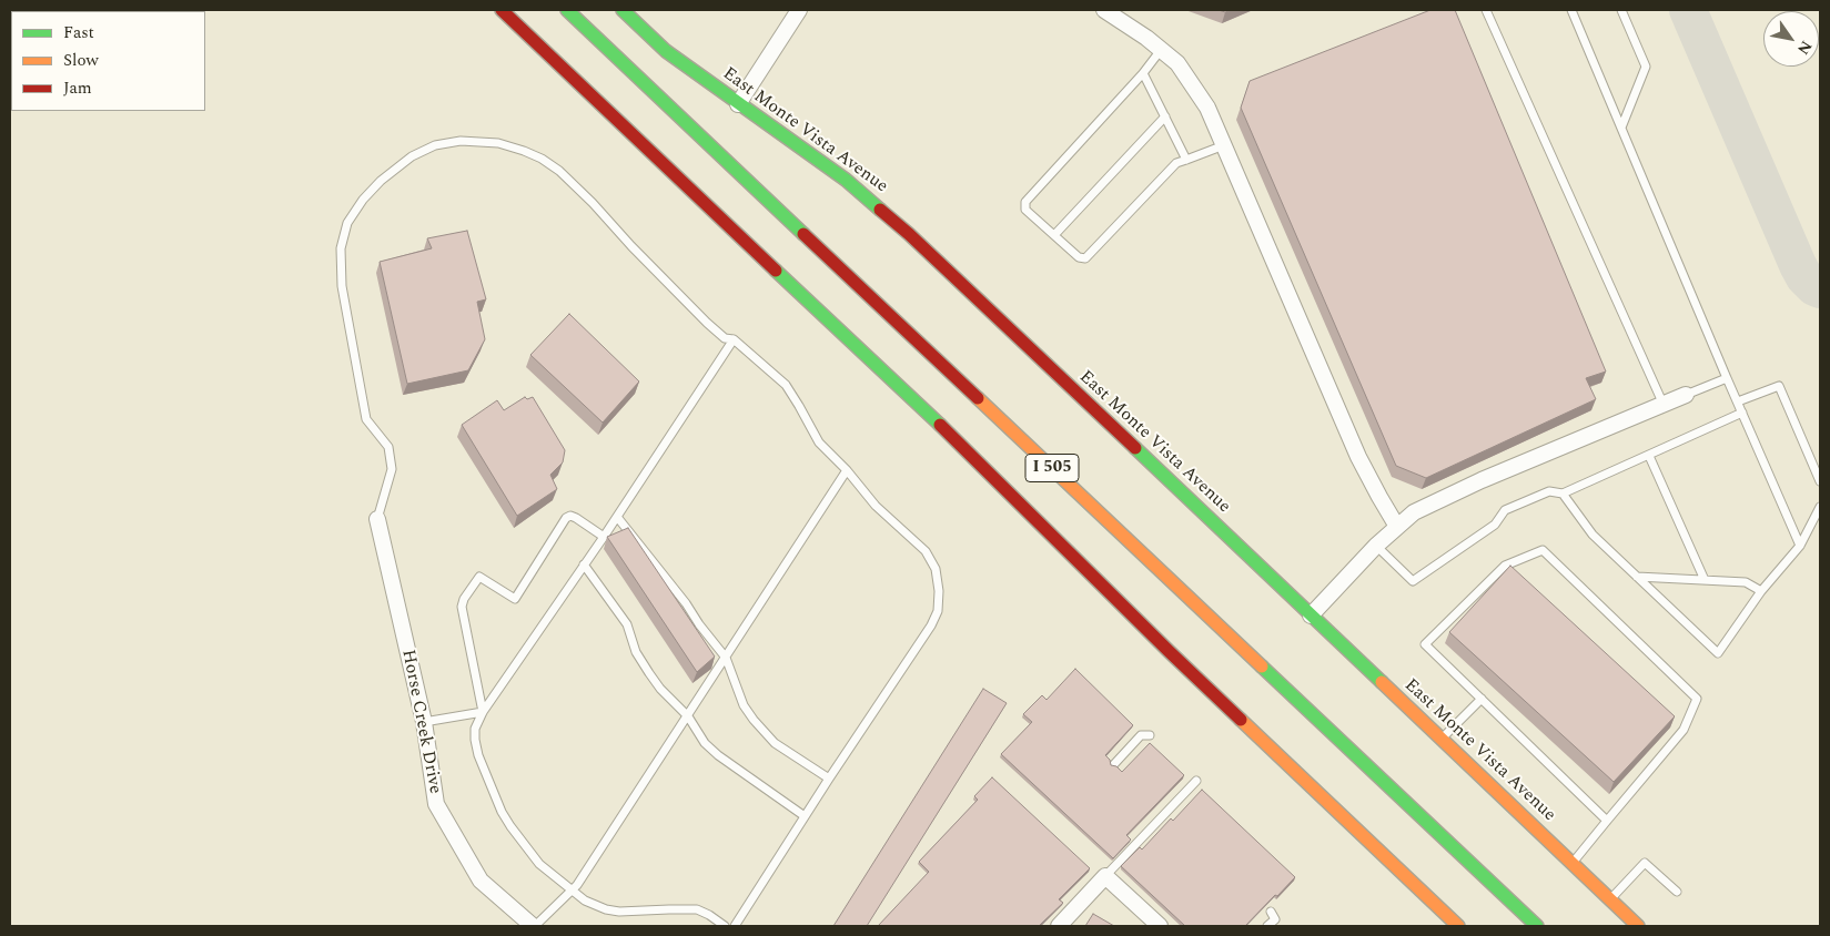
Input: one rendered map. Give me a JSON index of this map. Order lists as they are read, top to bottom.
{
  "streets": {
    "main road": ["East Monte Vista Avenue", "I 505"],
    "street": ["Horse Creek Drive"]
  },
  "legend": ["Fast", "Slow", "Jam"],
  "north": "bottom right"
}
